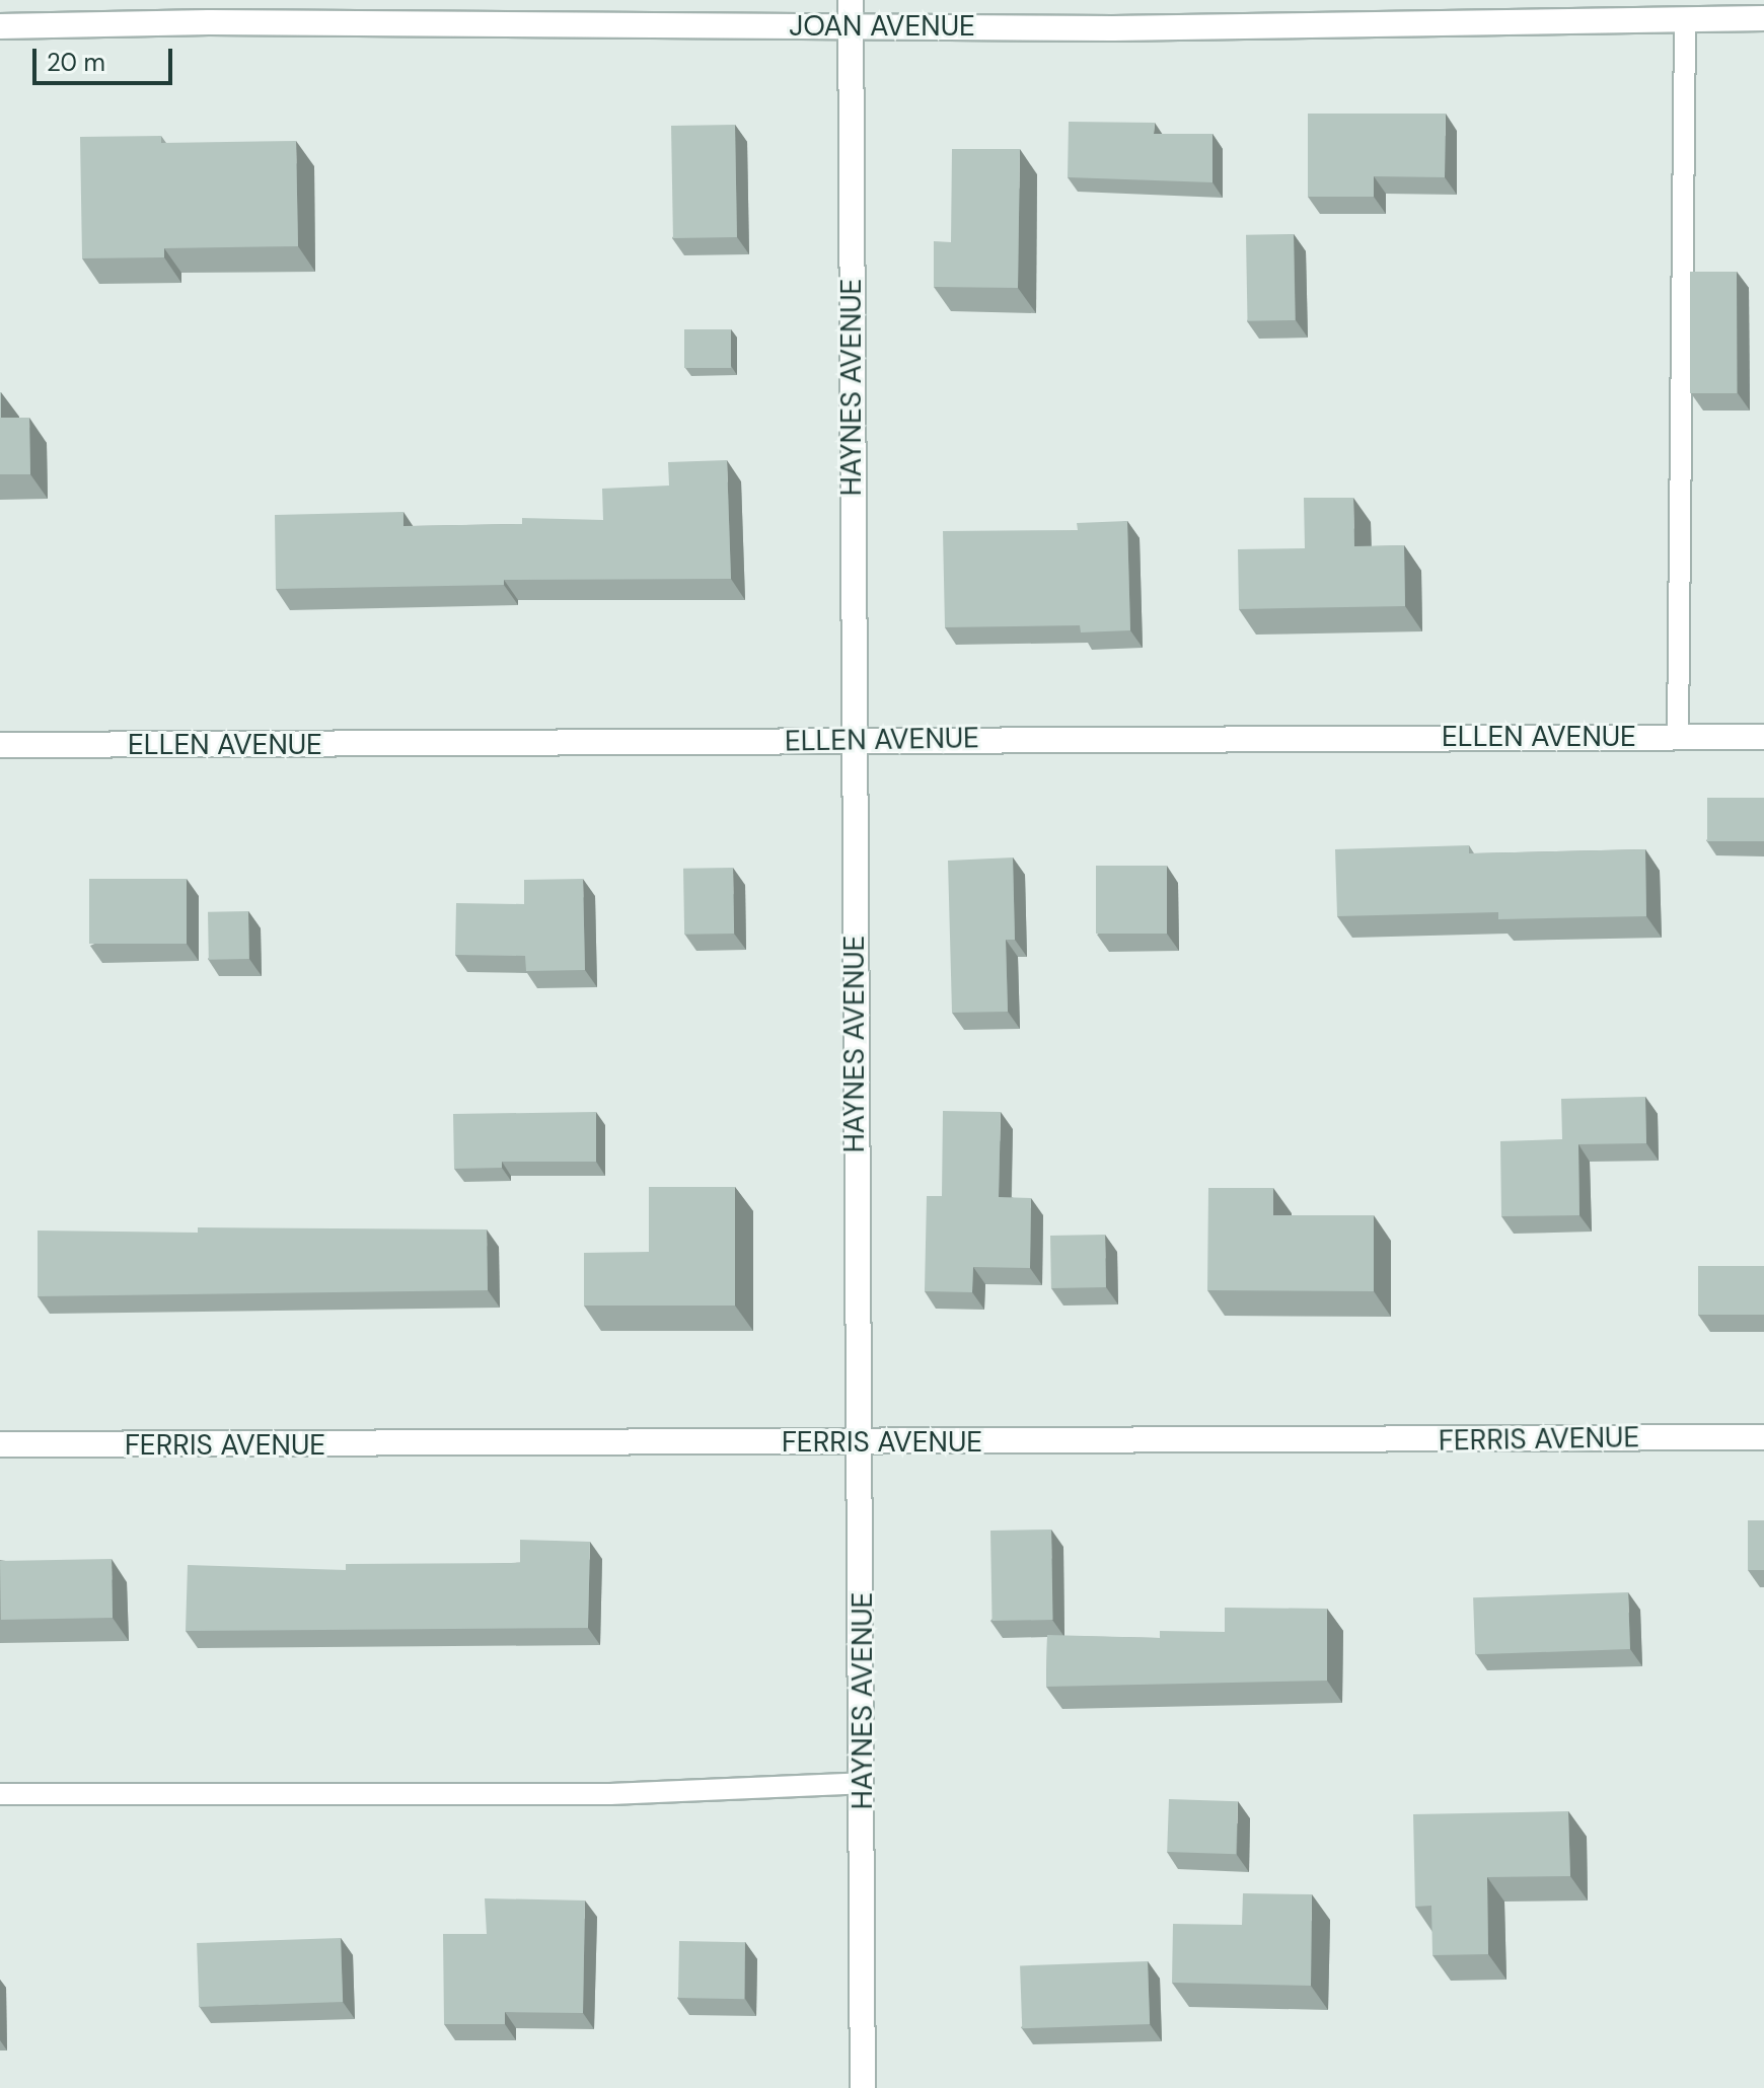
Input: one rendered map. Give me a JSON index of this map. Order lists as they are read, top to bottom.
{
  "streets": {
    "street": [
      "JOAN AVENUE",
      "HAYNES AVENUE",
      "ELLEN AVENUE",
      "FERRIS AVENUE"
    ]
  },
  "crossings": [
    ["JOAN AVENUE", "HAYNES AVENUE"],
    ["HAYNES AVENUE", "ELLEN AVENUE"],
    ["HAYNES AVENUE", "FERRIS AVENUE"]
  ],
  "scale_bar": "20 m"
}
